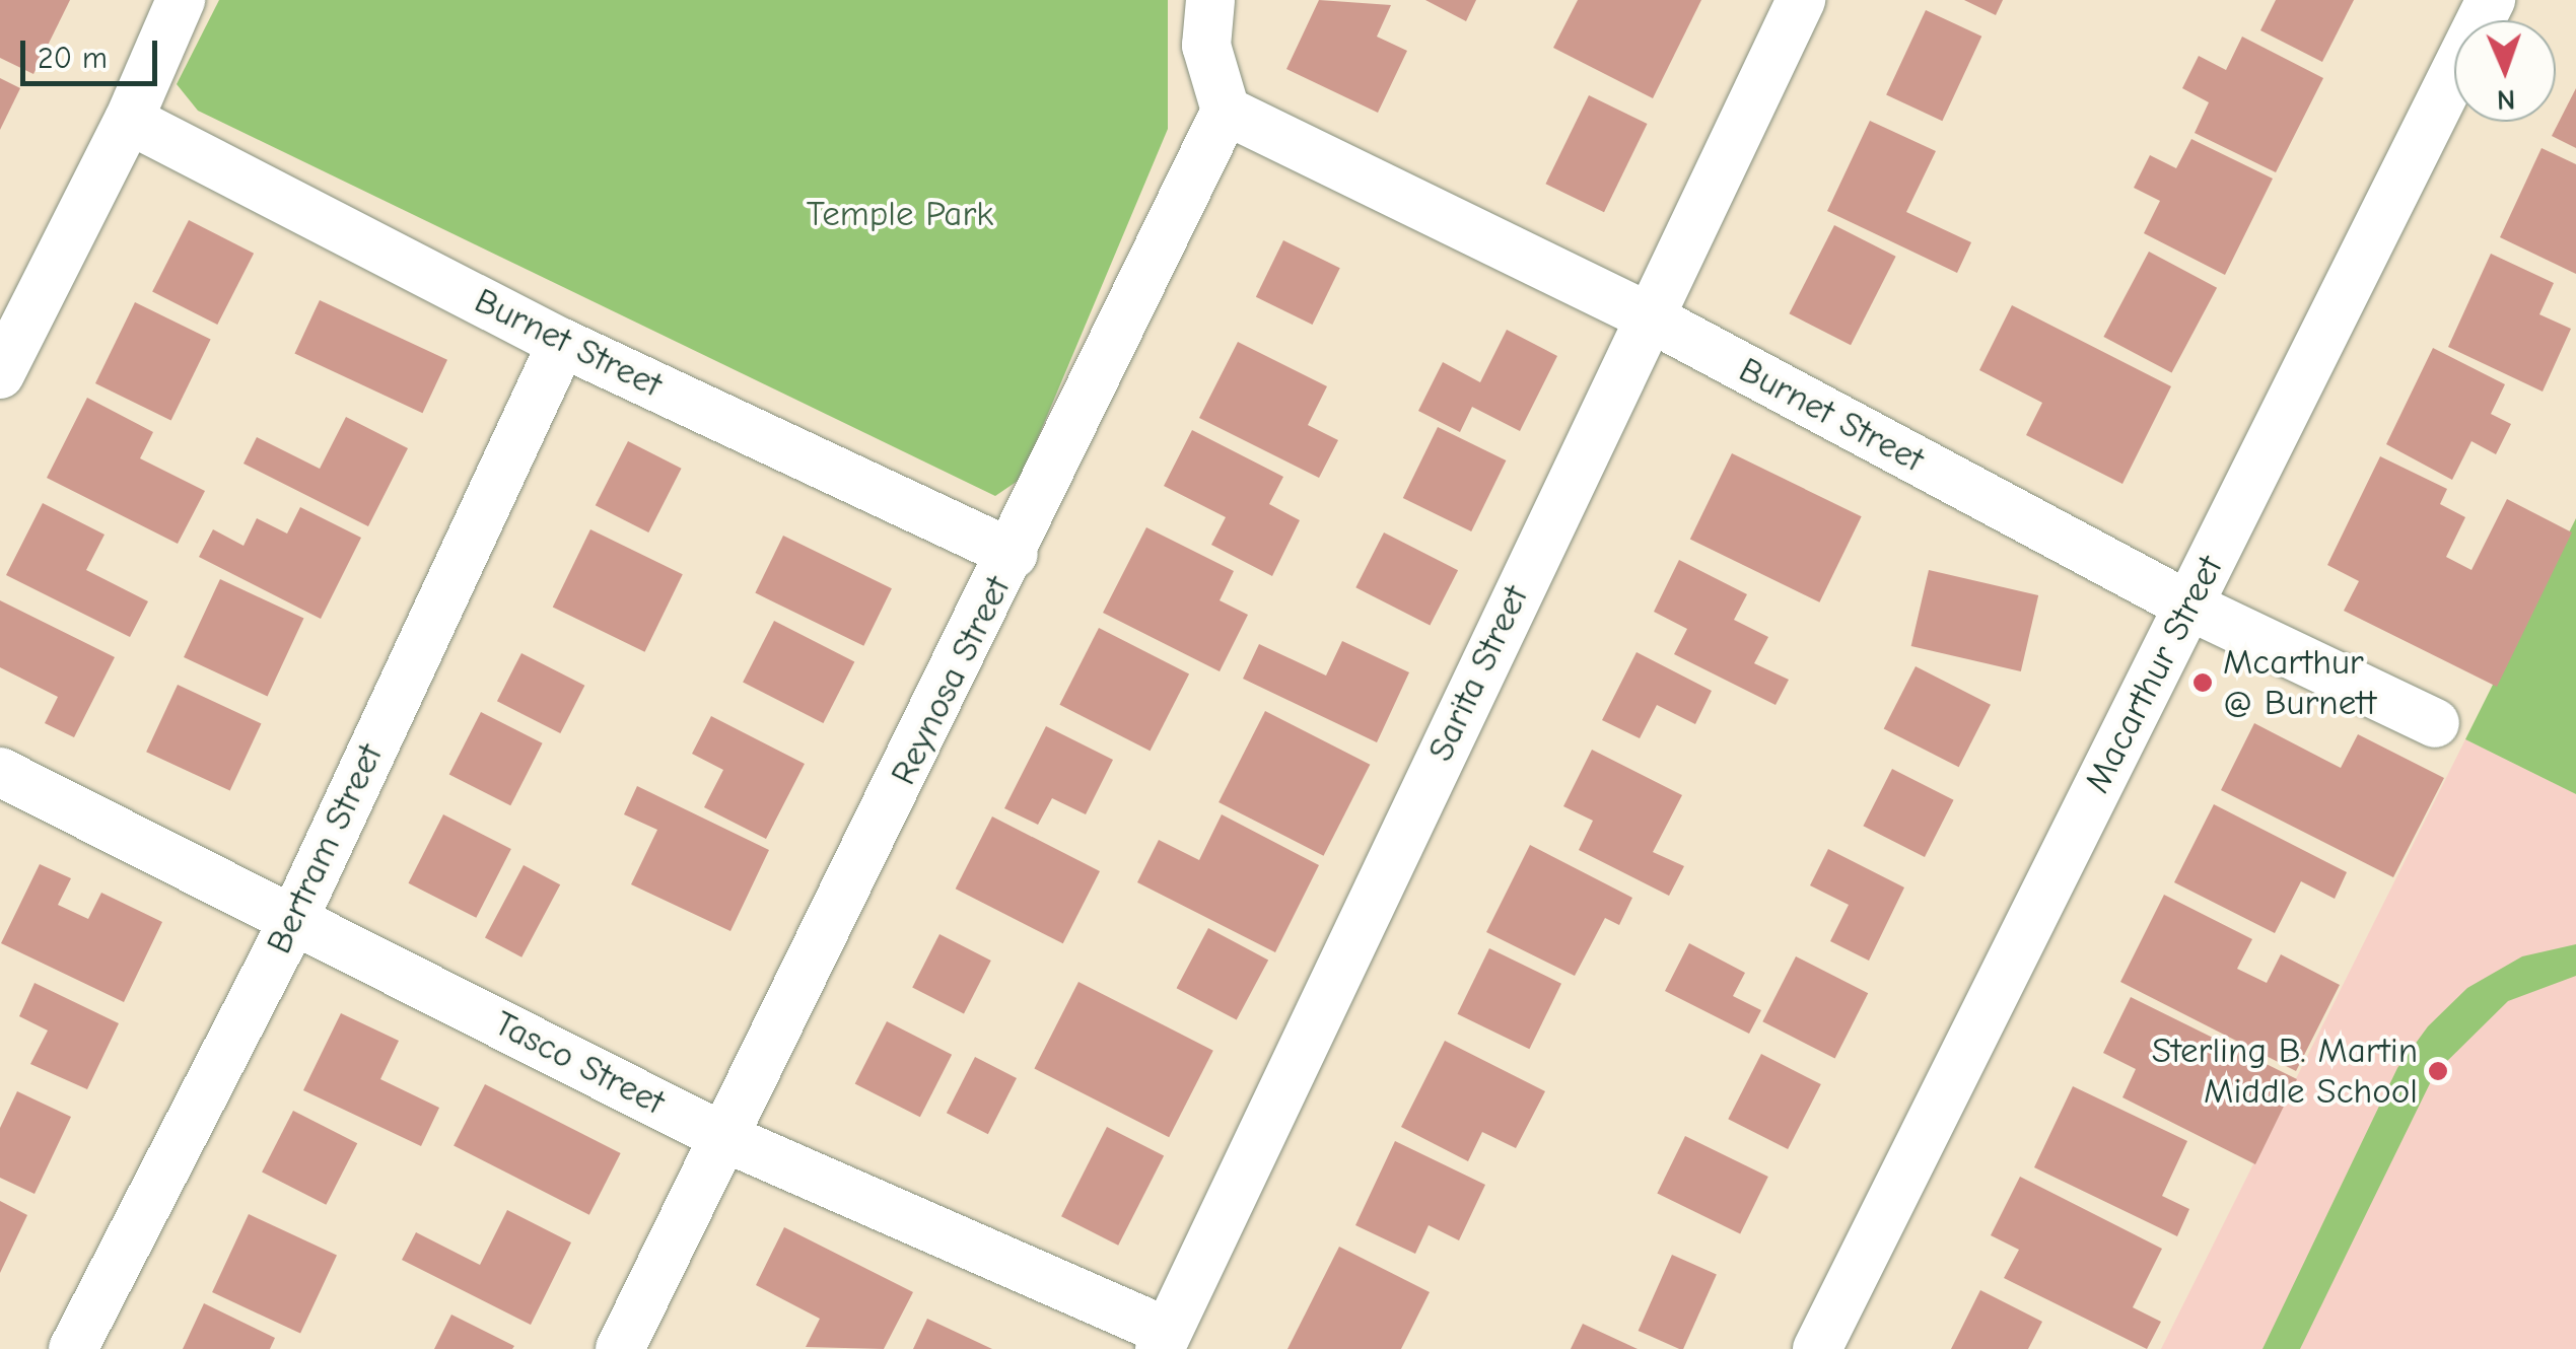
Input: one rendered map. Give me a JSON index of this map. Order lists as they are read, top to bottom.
{
  "streets": {
    "street": [
      "Burnet Street",
      "Sarita Street",
      "Macarthur Street",
      "Reynosa Street",
      "Bertram Street",
      "Tasco Street"
    ]
  },
  "crossings": [
    ["Burnet Street", "Sarita Street"],
    ["Burnet Street", "Macarthur Street"],
    ["Burnet Street", "Reynosa Street"],
    ["Burnet Street", "Bertram Street"],
    ["Sarita Street", "Tasco Street"],
    ["Reynosa Street", "Tasco Street"],
    ["Bertram Street", "Tasco Street"]
  ],
  "parks": ["Temple Park"],
  "places": ["Mcarthur @ Burnett", "Sterling B. Martin Middle School"],
  "scale_bar": "20 m",
  "north": "bottom"
}
